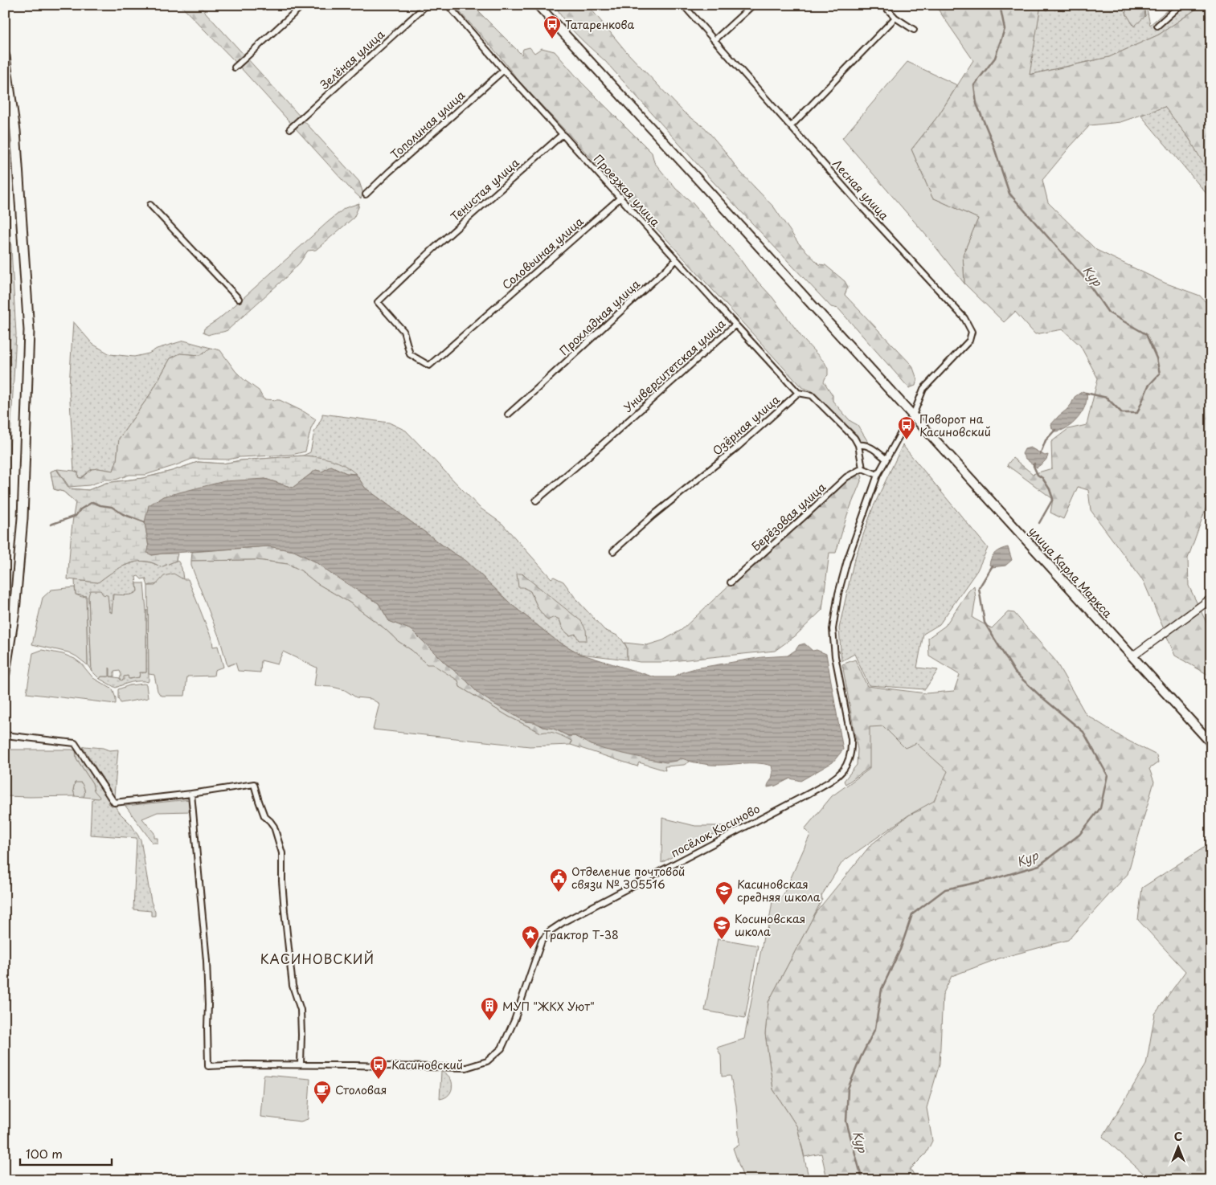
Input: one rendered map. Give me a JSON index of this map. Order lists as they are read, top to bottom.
{
  "streets": {
    "main road": ["улица Карла Маркса"],
    "street": [
      "Зелёная улица",
      "Тополиная улица",
      "Тенистая улица",
      "Лесная улица",
      "Проезжая улица",
      "Соловьиная улица",
      "Прохладная улица",
      "Университетская улица",
      "Озёрная улица",
      "Берёзовая улица",
      "посёлок Косиново"
    ]
  },
  "crossings": [
    ["Тополиная улица", "Проезжая улица"],
    ["Тенистая улица", "Проезжая улица"],
    ["Тенистая улица", "Соловьиная улица"],
    ["Лесная улица", "посёлок Косиново"],
    ["Проезжая улица", "Соловьиная улица"],
    ["Проезжая улица", "Прохладная улица"],
    ["Проезжая улица", "Университетская улица"],
    ["Университетская улица", "Озёрная улица"],
    ["улица Карла Маркса", "посёлок Косиново"]
  ],
  "districts": ["КАСИНОВСКИЙ"],
  "water": ["Кур"],
  "places": {
    "bus stop": ["Татаренкова", "Поворот на Касиновский", "Касиновский"],
    "public building": ["Отделение почтовой связи № 305516"],
    "school or university": ["Касиновская средняя школа", "Косиновская школа"],
    "place": ["Трактор Т-38"],
    "building": ["МУП \"ЖКХ Уют\""],
    "cafe": ["Столовая"]
  },
  "scale_bar": "100 m",
  "north": "top"
}
